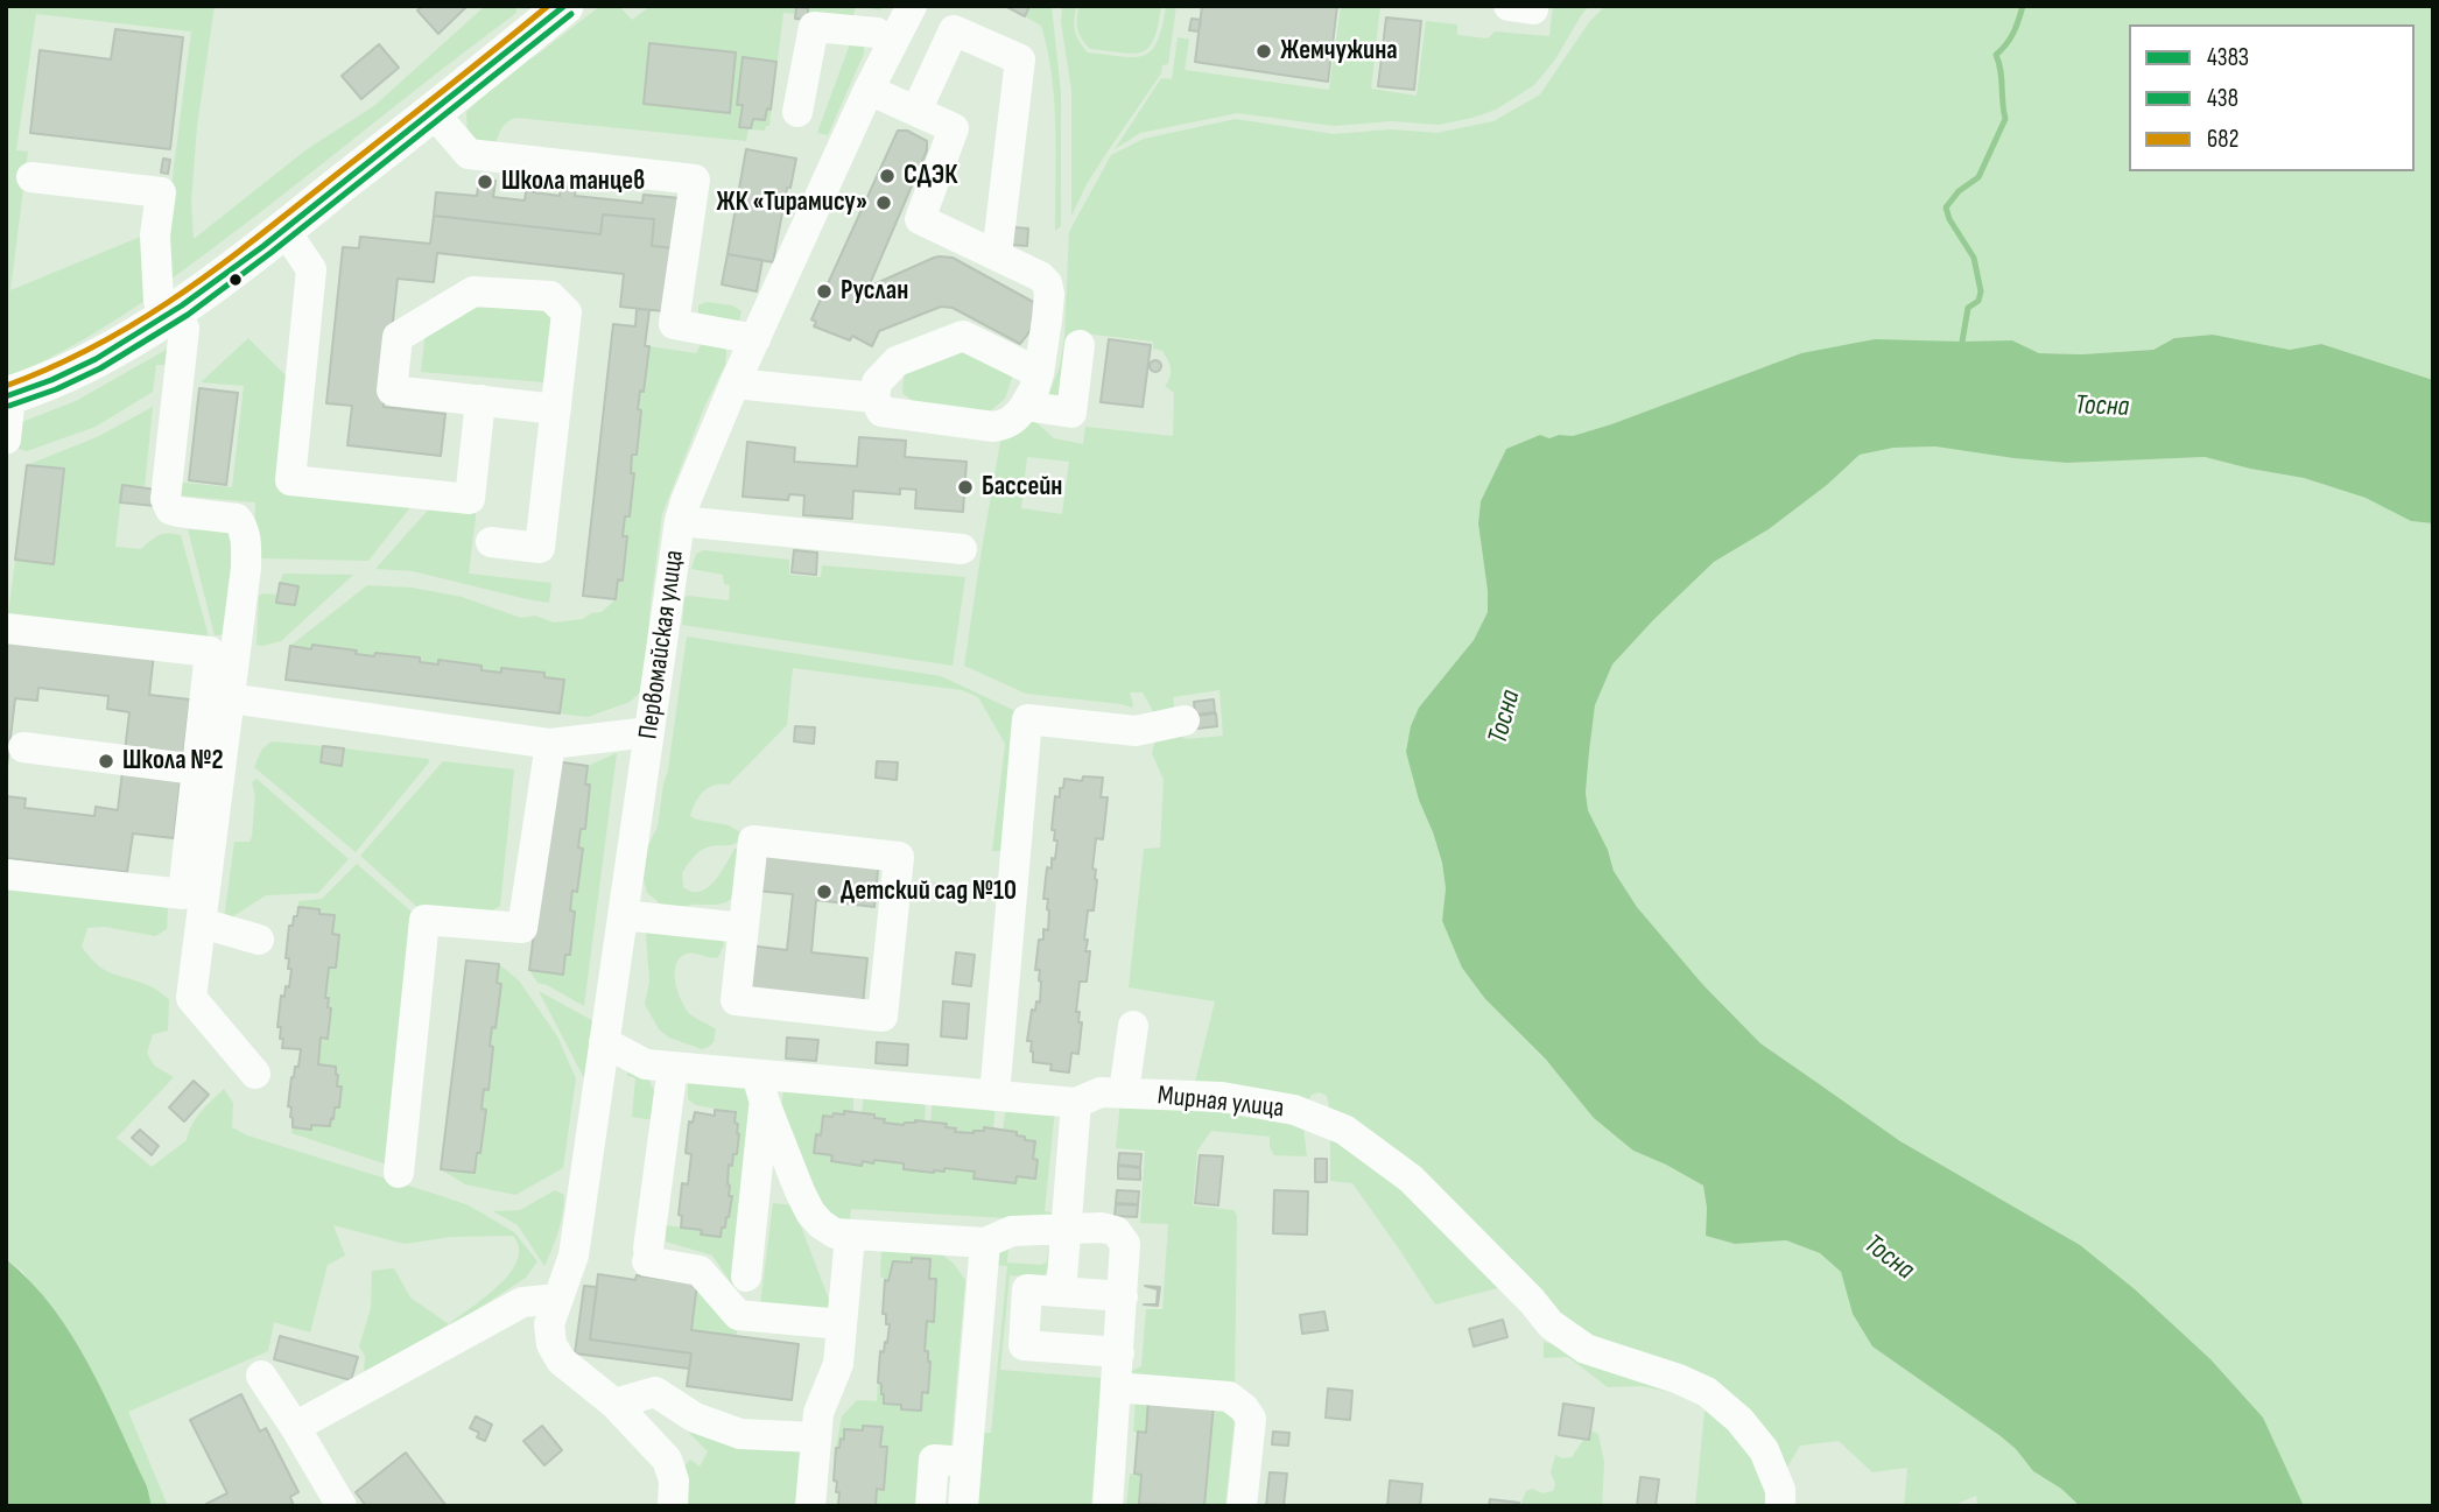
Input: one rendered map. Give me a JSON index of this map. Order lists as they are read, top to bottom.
{
  "streets": {
    "street": ["Первомайская улица", "Мирная улица"]
  },
  "crossings": [
    ["Первомайская улица", "Мирная улица"]
  ],
  "water": ["Тосна"],
  "places": [
    "Жемчужина",
    "СДЭК",
    "Школа танцев",
    "ЖК «Тирамису»",
    "Руслан",
    "Бассейн",
    "Школа №2",
    "Детский сад №10"
  ],
  "lines": ["transit line 438З", "transit line 682", "transit line 438"],
  "legend": ["438З", "438", "682"]
}
